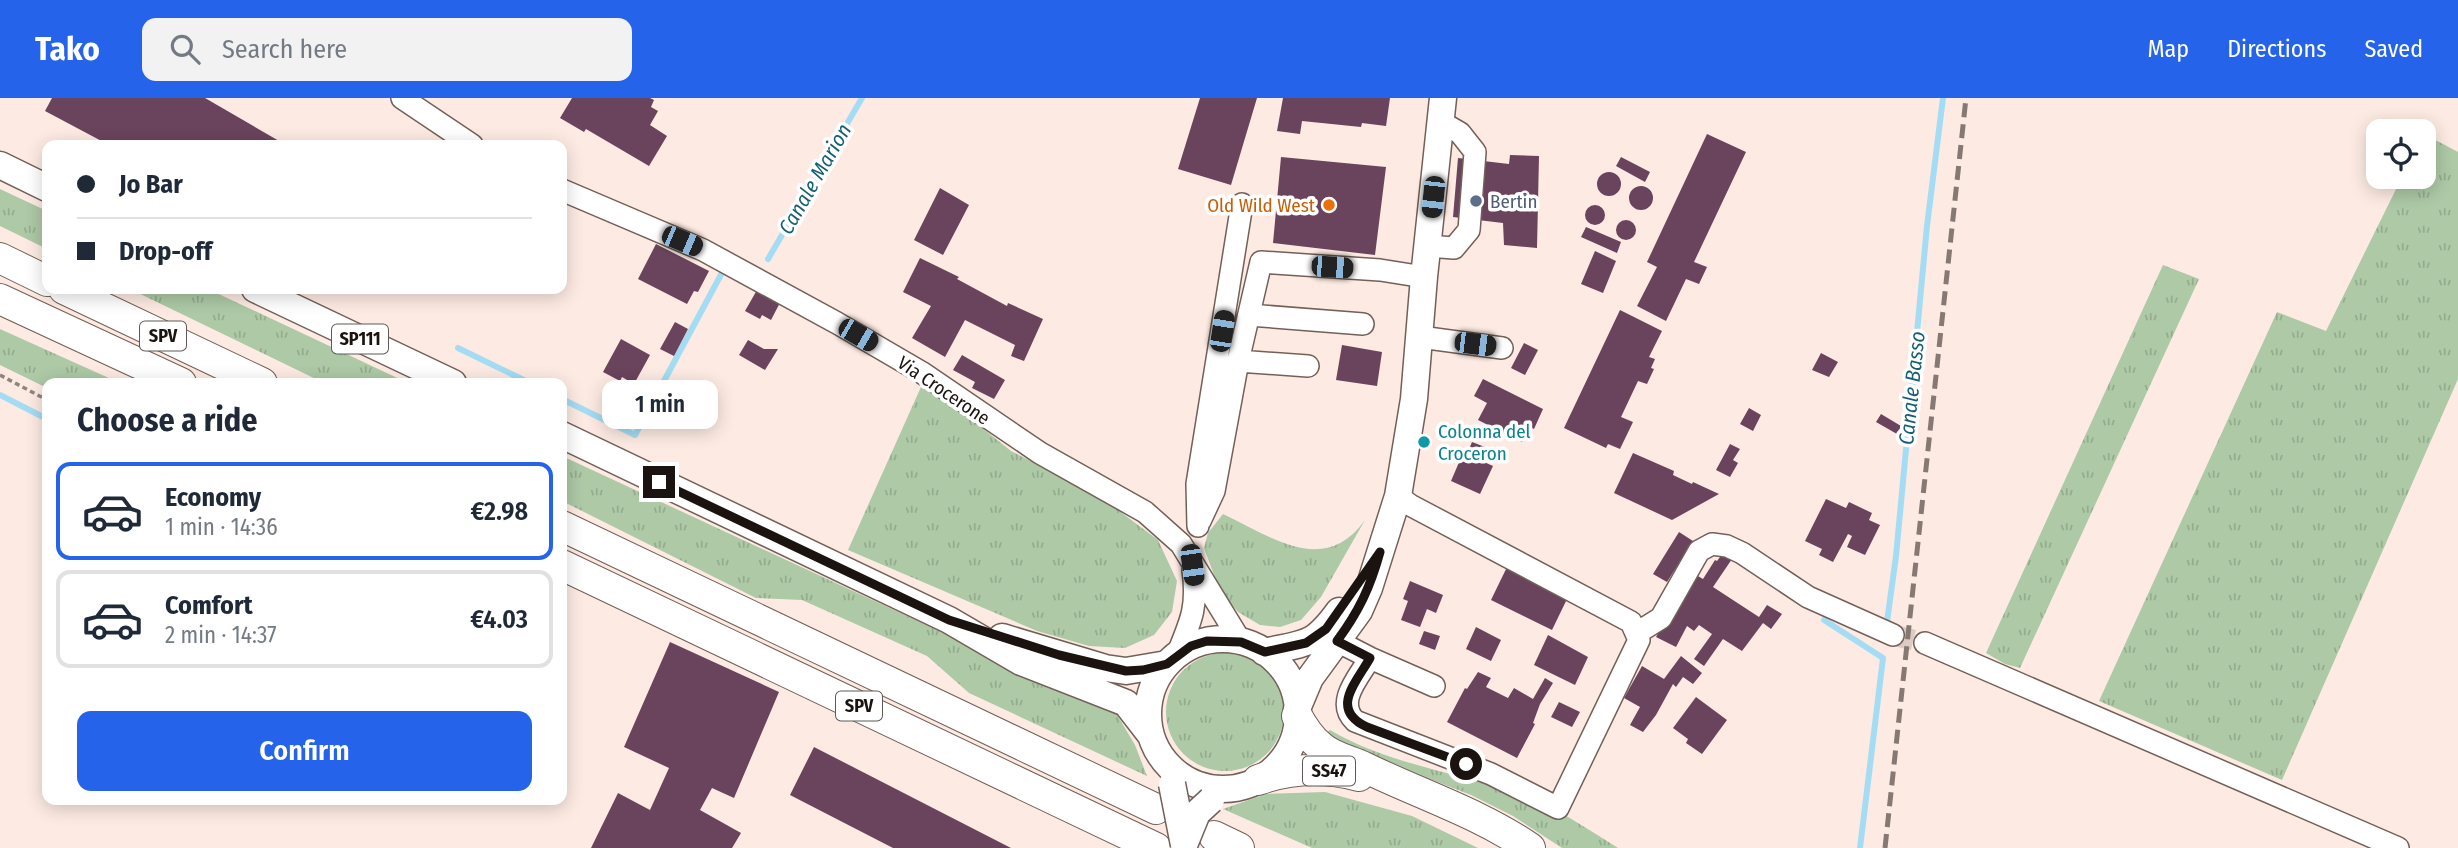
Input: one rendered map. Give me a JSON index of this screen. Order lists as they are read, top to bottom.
{
  "streets": {
    "highway": ["SPV", "SS47"],
    "main road": ["SP111"],
    "street": ["Via Crocerone"]
  },
  "crossings": [
    ["SPV", "SS47"],
    ["Via Crocerone", "SS47"]
  ],
  "water": ["Canale Marion", "Canale Basso"],
  "places": ["Bertin", "Old Wild West", "Colonna del Croceron"],
  "page": {
    "header": "Tako",
    "search": "Search here",
    "nav": ["Map", "Directions", "Saved"],
    "banner": ["Jo Bar", "Drop-off"],
    "heading": "Choose a ride",
    "bubble": "1 min",
    "list": [
      {
        "name": "Economy",
        "note": "1 min · 14:36",
        "value": "€2.98"
      },
      {
        "name": "Comfort",
        "note": "2 min · 14:37",
        "value": "€4.03"
      }
    ],
    "buttons": "Confirm"
  }
}
